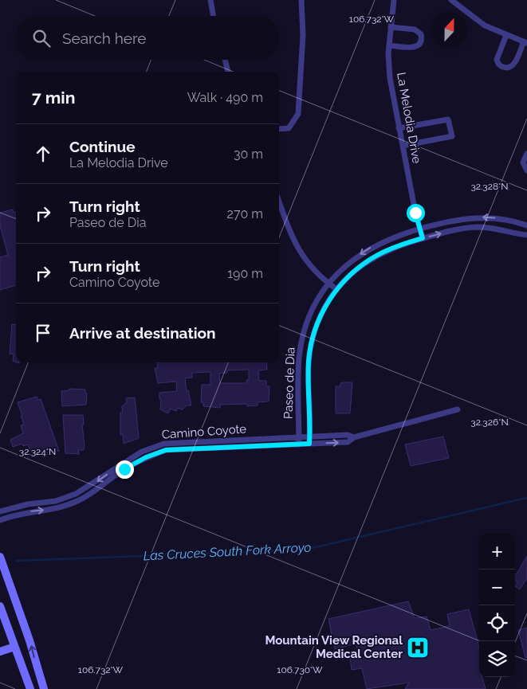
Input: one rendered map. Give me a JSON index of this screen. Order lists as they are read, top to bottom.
{
  "streets": {
    "street": ["La Melodia Drive", "Paseo de Dia", "Camino Coyote"]
  },
  "crossings": [
    ["La Melodia Drive", "Paseo de Dia"],
    ["Paseo de Dia", "Camino Coyote"]
  ],
  "water": ["Las Cruces South Fork Arroyo"],
  "places": {
    "hospital": ["Mountain View Regional Medical Center"]
  },
  "north": "top",
  "page": {
    "search": "Search here",
    "heading": ["7 min", "Walk · 490 m"],
    "list": [
      ["Continue", "La Melodia Drive", "30 m"],
      ["Turn right", "Paseo de Dia", "270 m"],
      ["Turn right", "Camino Coyote", "190 m"],
      "Arrive at destination"
    ],
    "map_buttons": ["+", "−"]
  },
  "coordinates": [
    "106.732°W",
    "32.328°N",
    "32.326°N",
    "32.324°N",
    "106.730°W"
  ]
}
